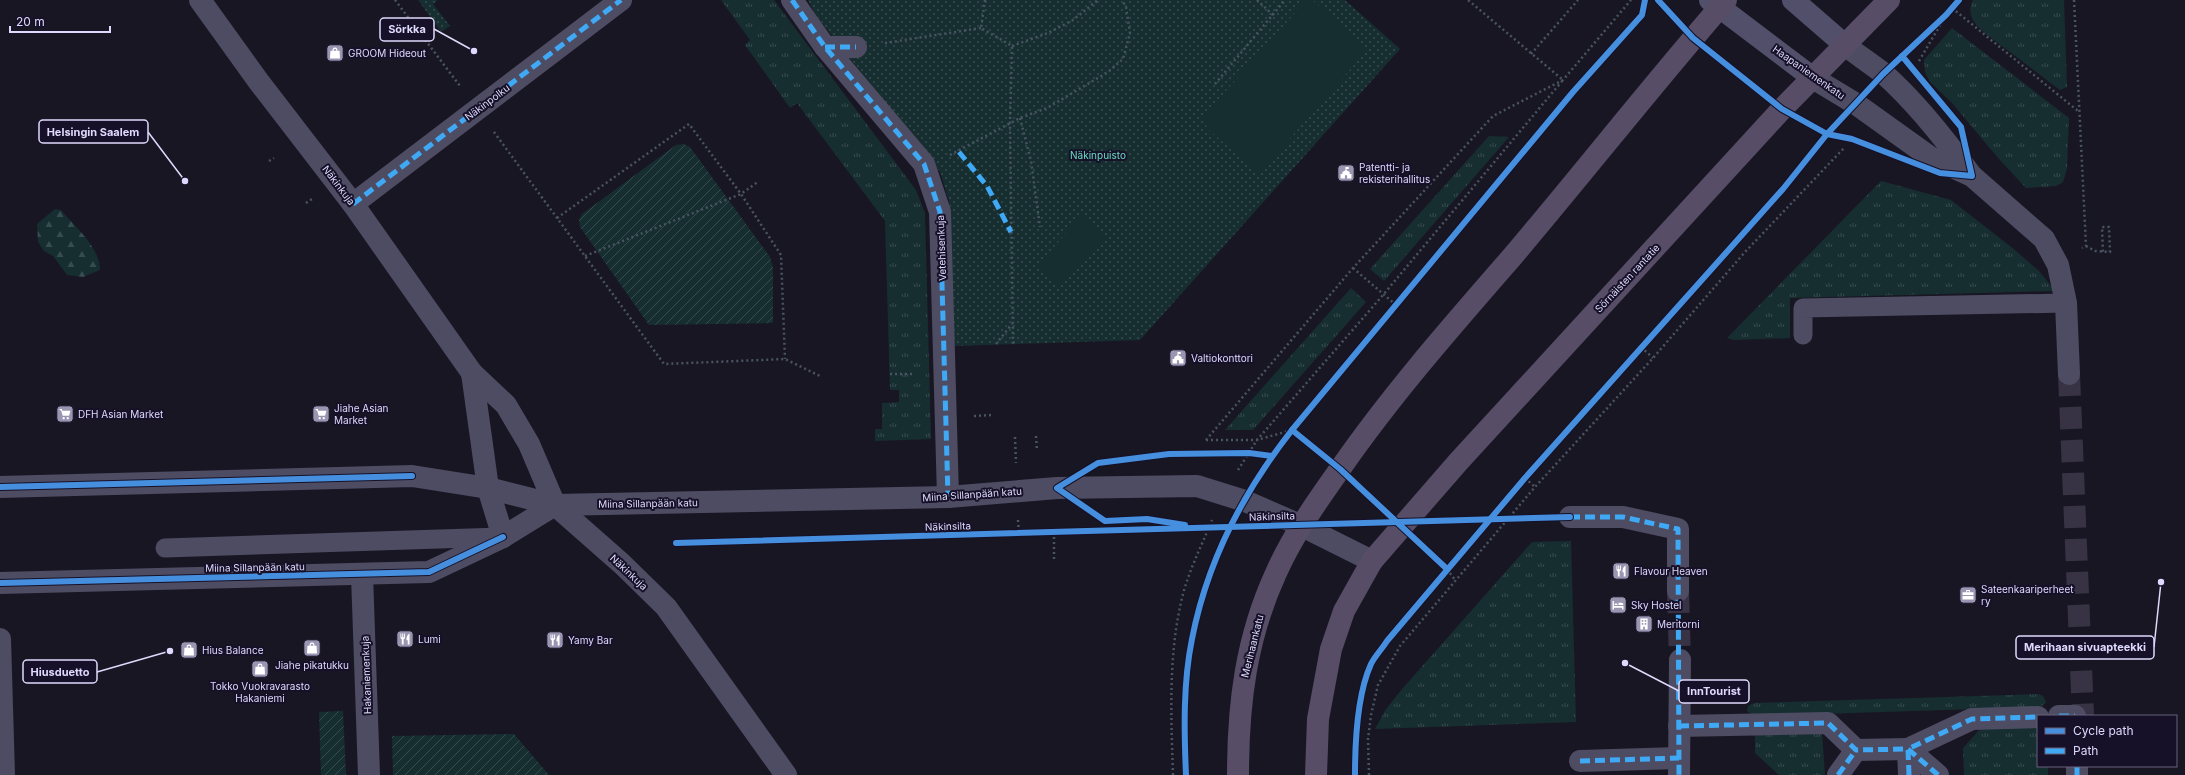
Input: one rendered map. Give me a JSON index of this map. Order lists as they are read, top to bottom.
{
  "streets": {
    "main road": ["Haapaniemenkatu", "Sörnäisten rantatie", "Merihaankatu"],
    "street": [
      "Näkinpolku",
      "Näkinkuja",
      "Vetehisenkuja",
      "Miina Sillanpään katu",
      "Hakaniemenkuja"
    ],
    "cycle path": ["Näkinsilta"]
  },
  "crossings": [
    ["Haapaniemenkatu", "Sörnäisten rantatie"],
    ["Näkinpolku", "Näkinkuja"],
    ["Näkinkuja", "Miina Sillanpään katu"],
    ["Vetehisenkuja", "Miina Sillanpään katu"],
    ["Sörnäisten rantatie", "Miina Sillanpään katu"],
    ["Miina Sillanpään katu", "Merihaankatu"],
    ["Miina Sillanpään katu", "Hakaniemenkuja"]
  ],
  "parks": ["Näkinpuisto"],
  "places": {
    "other": [
      "Sörkka",
      "Helsingin Saalem",
      "Merihaan sivuapteekki",
      "Hiusduetto",
      "InnTourist"
    ],
    "shop": [
      "GROOM Hideout",
      "Jiahe pikatukku",
      "Hius Balance",
      "Tokko Vuokravarasto Hakaniemi"
    ],
    "public building": ["Patentti- ja rekisterihallitus", "Valtiokonttori"],
    "supermarket": ["DFH Asian Market", "Jiahe Asian Market"],
    "restaurant": ["Flavour Heaven", "Lumi", "Yamy Bar"],
    "office": ["Sateenkaariperheet ry"],
    "hotel": ["Sky Hostel"],
    "building": ["Meritorni"]
  },
  "legend": ["Cycle path", "Path"],
  "scale_bar": "20 m"
}
